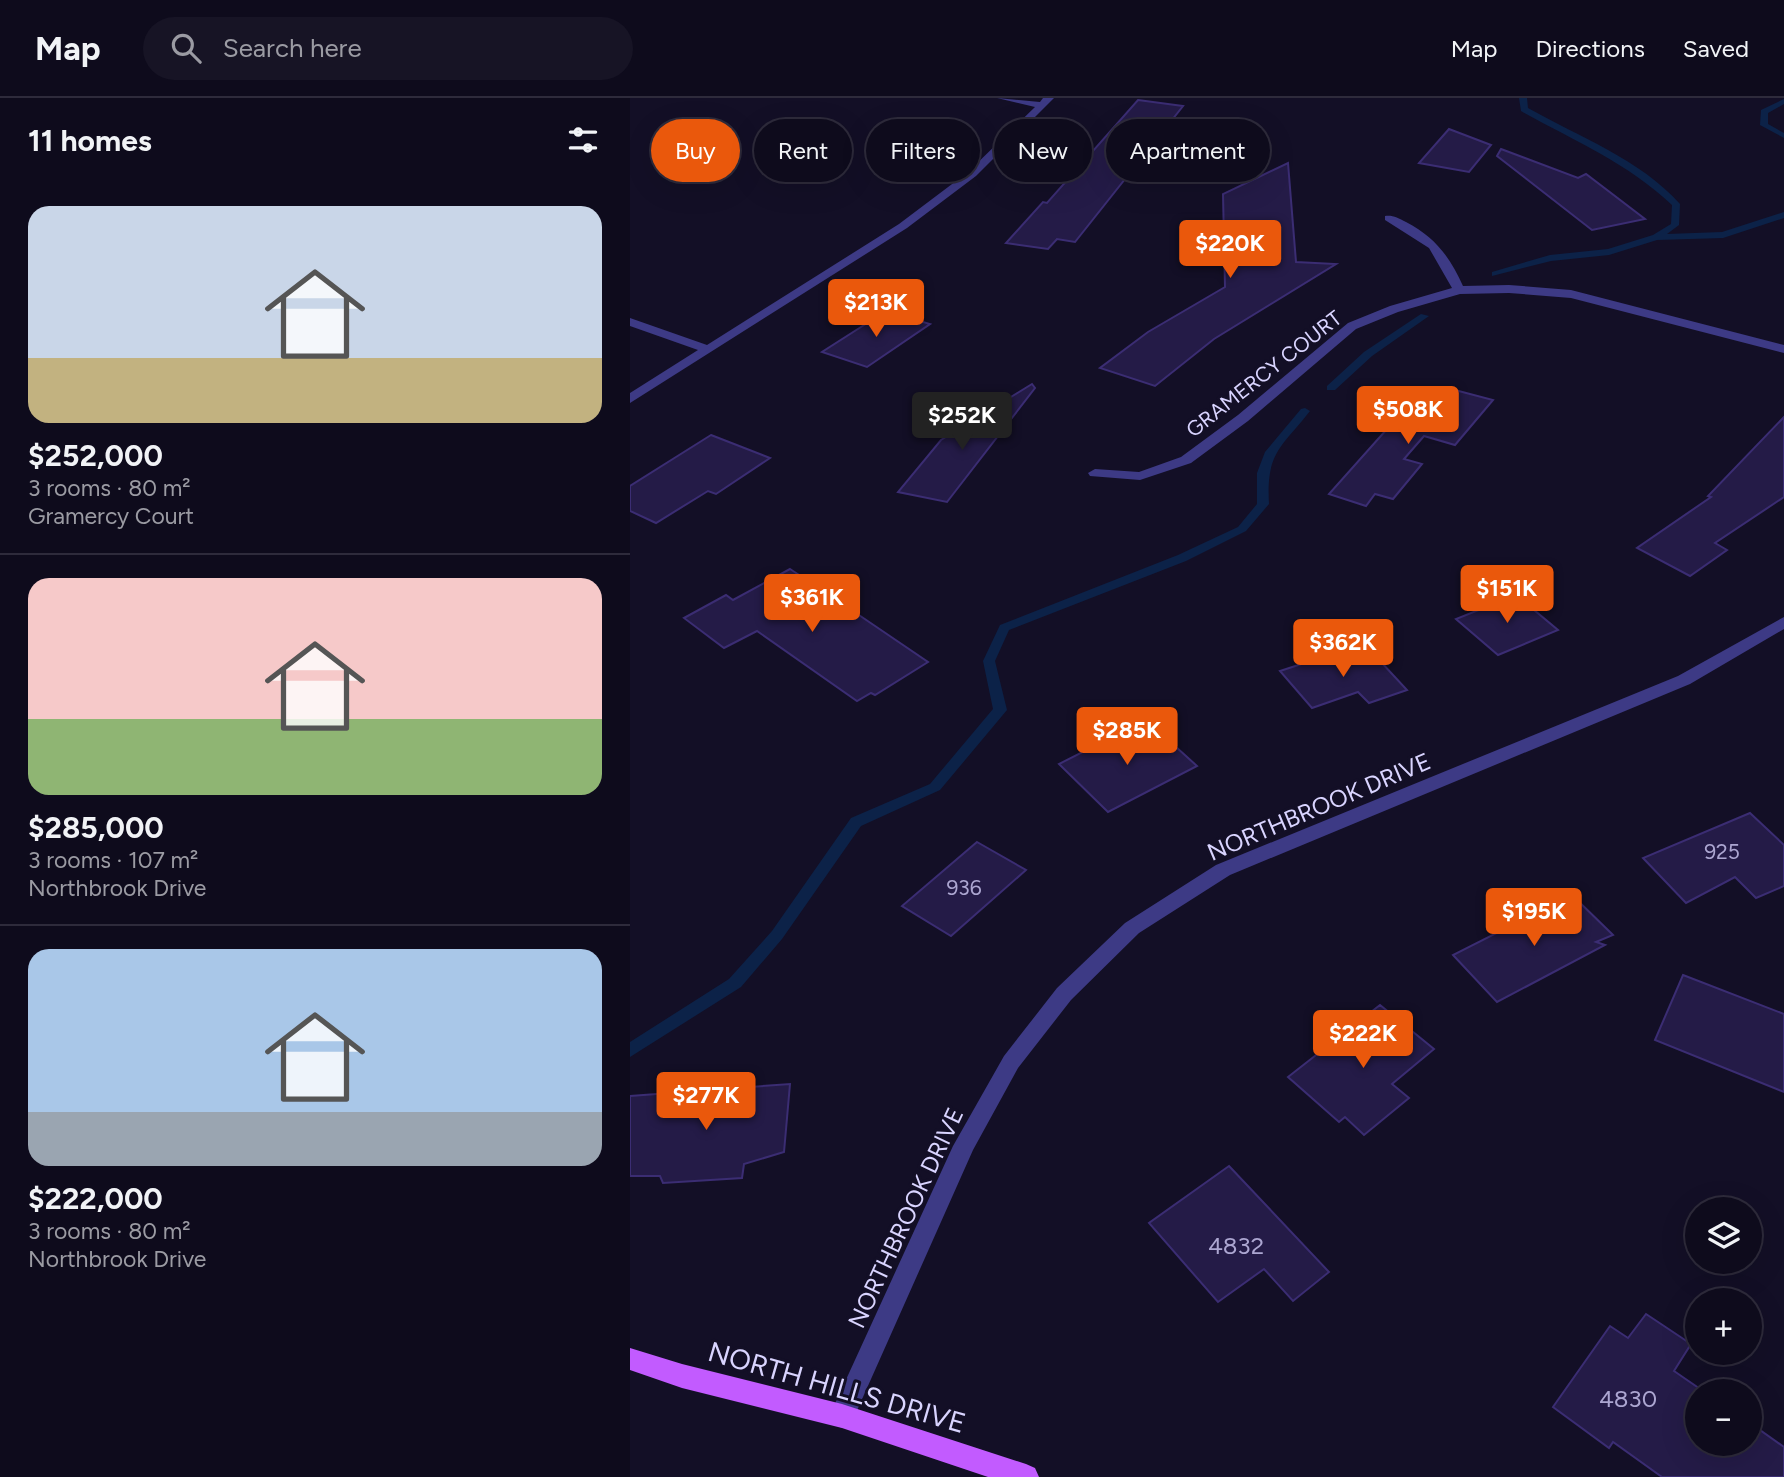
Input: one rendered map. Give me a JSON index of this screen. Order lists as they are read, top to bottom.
{
  "streets": {
    "main road": ["NORTH HILLS DRIVE"],
    "street": ["GRAMERCY COURT", "NORTHBROOK DRIVE"]
  },
  "crossings": [
    ["NORTHBROOK DRIVE", "NORTH HILLS DRIVE"]
  ],
  "house_numbers": [
    "925",
    "936",
    "4832",
    "4830"
  ],
  "page": {
    "header": "Map",
    "search": "Search here",
    "nav": ["Map", "Directions", "Saved"],
    "heading": "11 homes",
    "chip": [
      "Buy",
      "Rent",
      "Filters",
      "New",
      "Apartment"
    ],
    "list": [
      {
        "name": "$252,000",
        "note": "3 rooms · 80 m² · Gramercy Court"
      },
      {
        "name": "$285,000",
        "note": "3 rooms · 107 m² · Northbrook Drive"
      },
      {
        "name": "$222,000",
        "note": "3 rooms · 80 m² · Northbrook Drive"
      }
    ],
    "price": [
      "$220K",
      "$213K",
      "$508K",
      "$252K",
      "$151K",
      "$361K",
      "$362K",
      "$285K",
      "$195K",
      "$222K",
      "$277K"
    ],
    "map_buttons": ["+", "−"]
  }
}
